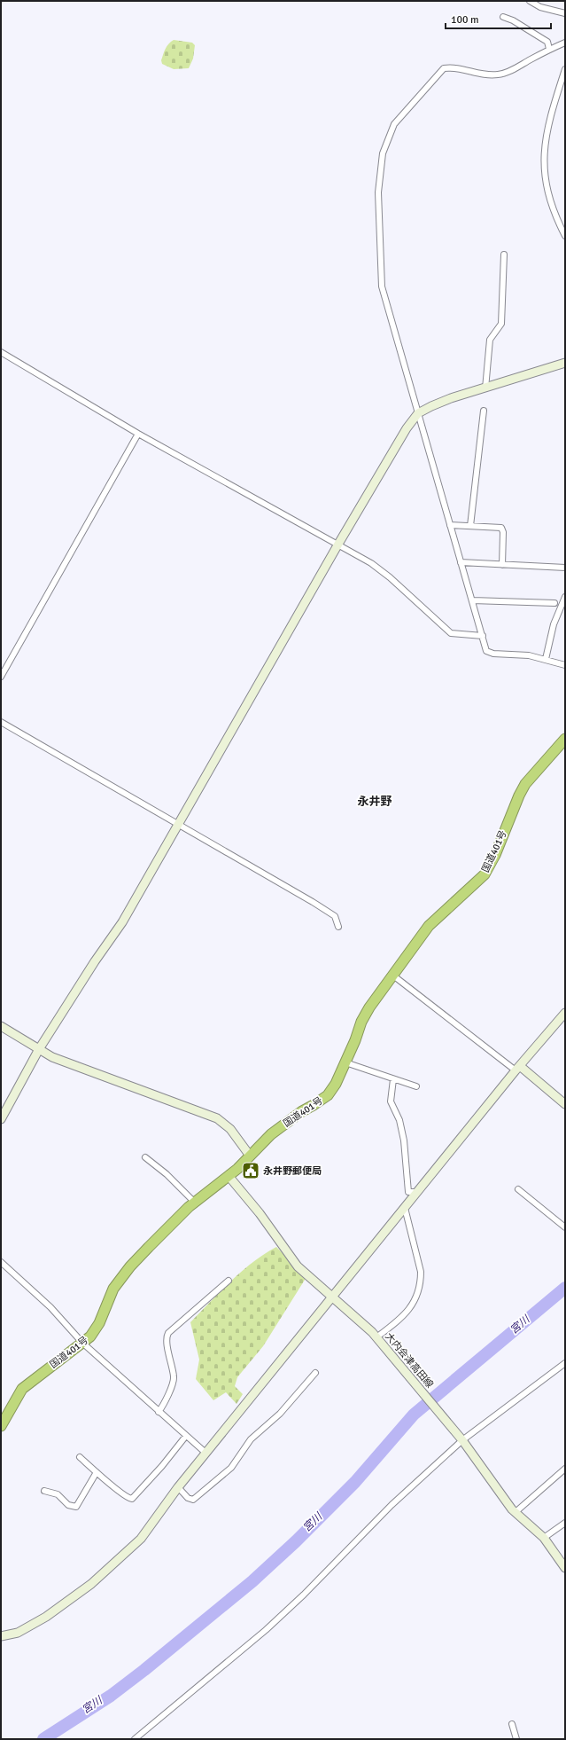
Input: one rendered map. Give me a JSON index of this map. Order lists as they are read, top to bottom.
{
  "streets": {
    "highway": ["国道401号"],
    "street": ["大内会津高田線"]
  },
  "crossings": [
    ["国道401号", "大内会津高田線"]
  ],
  "districts": ["永井野"],
  "water": ["宮川"],
  "places": {
    "public building": ["永井野郵便局"]
  },
  "scale_bar": "100 m"
}
